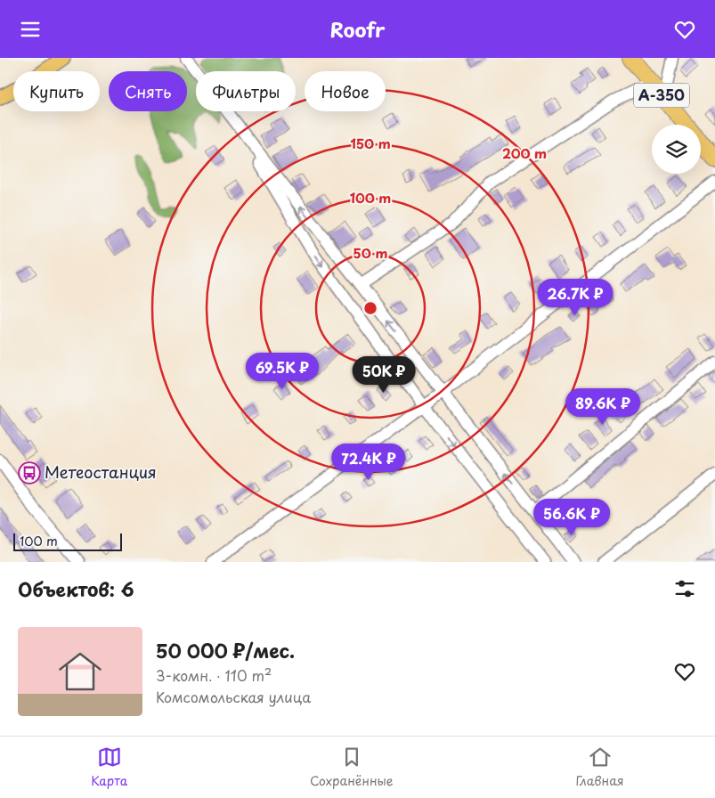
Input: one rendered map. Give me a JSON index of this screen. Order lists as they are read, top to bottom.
{
  "streets": {
    "highway": ["А-350"]
  },
  "places": {
    "bus stop": ["Метеостанция"]
  },
  "scale_bar": "100 m",
  "page": {
    "header": "Roofr",
    "chip": [
      "Купить",
      "Снять",
      "Фильтры",
      "Новое"
    ],
    "price": [
      "26.7K ₽",
      "69.5K ₽",
      "50K ₽",
      "89.6K ₽",
      "72.4K ₽",
      "56.6K ₽"
    ],
    "scale": "100 m",
    "heading": "Объектов: 6",
    "list": [
      {
        "name": "50 000 ₽/мес.",
        "note": "3-комн. · 110 m² · Комсомольская улица"
      }
    ],
    "tabs": ["Карта", "Сохранённые", "Главная"]
  },
  "rings": [
    "150 m",
    "200 m",
    "100 m",
    "50 m"
  ]
}
